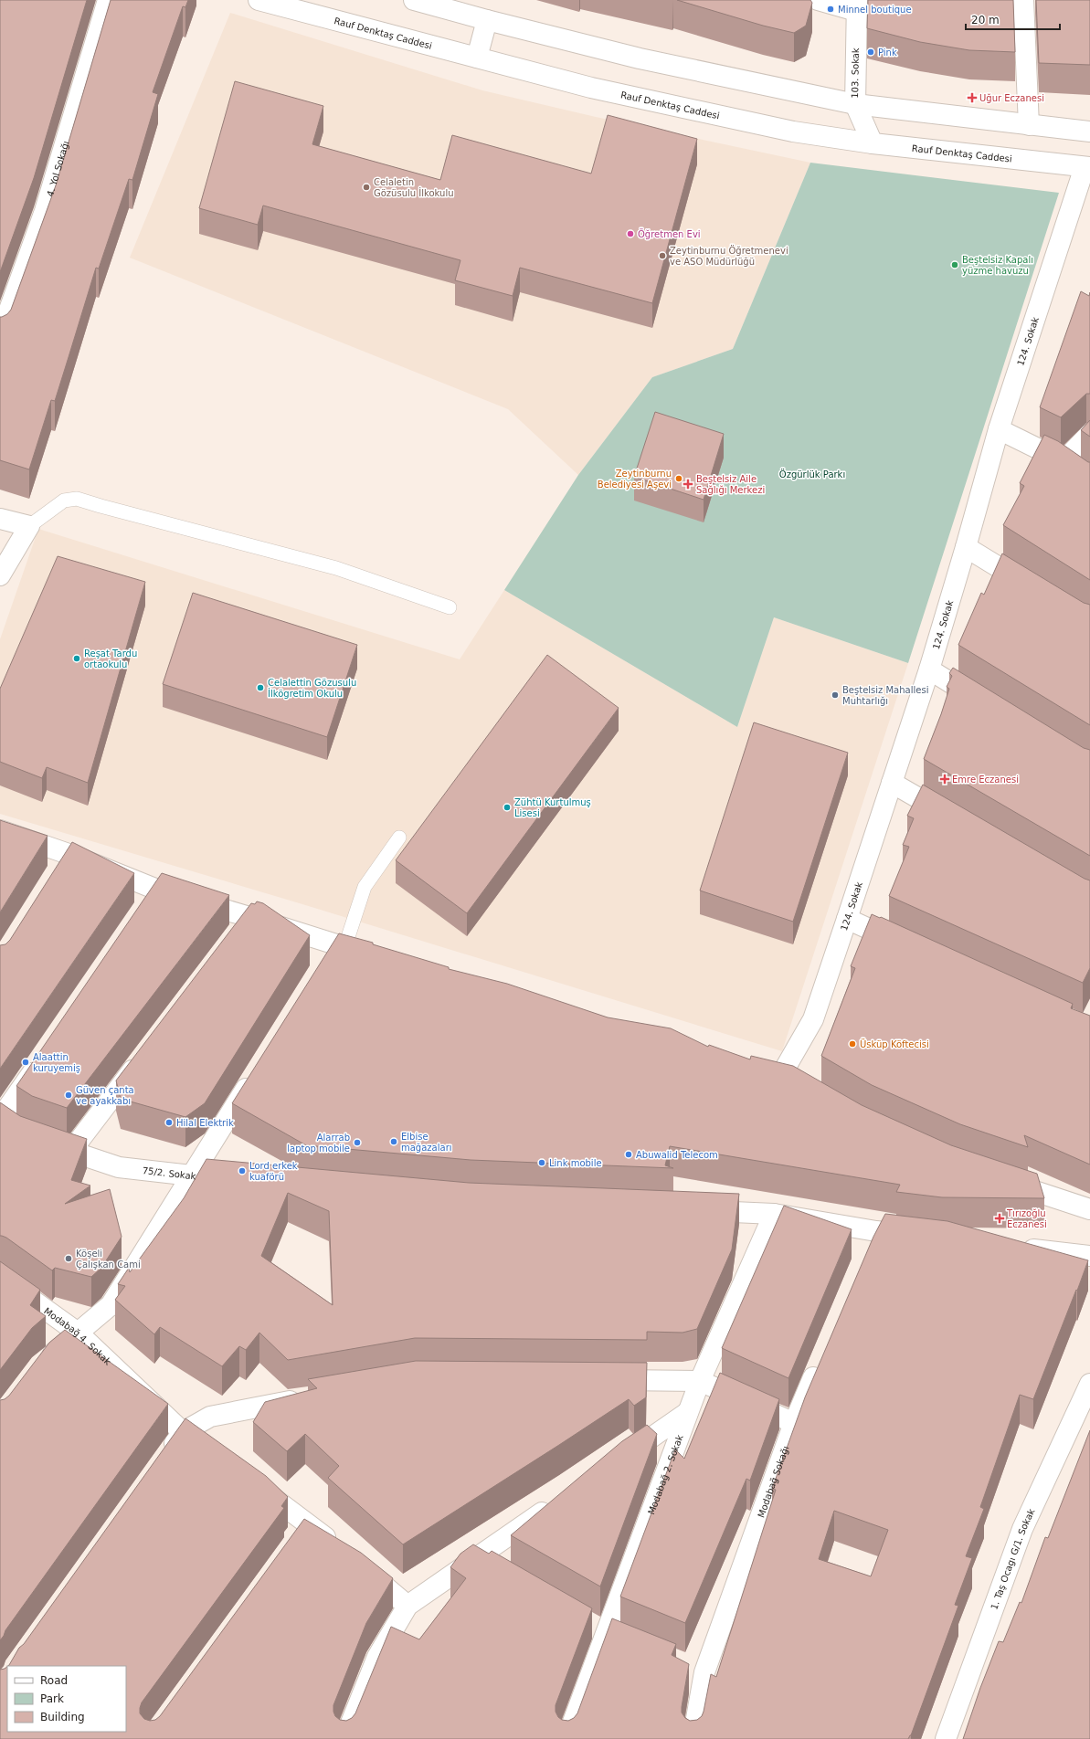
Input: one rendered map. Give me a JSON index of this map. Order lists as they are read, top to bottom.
{
  "streets": {
    "street": [
      "Rauf Denktaş Caddesi",
      "103. Sokak",
      "4. Yol Sokağı",
      "124. Sokak",
      "75/2. Sokak",
      "Modabağ 4. Sokak",
      "Modabağ 2. Sokak",
      "Modabağ Sokağı",
      "1. Taş Ocagı G/1. Sokak"
    ]
  },
  "crossings": [
    ["Rauf Denktaş Caddesi", "103. Sokak"],
    ["Rauf Denktaş Caddesi", "124. Sokak"]
  ],
  "parks": ["Özgürlük Parkı"],
  "places": {
    "other": [
      "Minnel boutique",
      "Pink",
      "Celaletin Gözüsulu İlkokulu",
      "Öğretmen Evi",
      "Zeytinburnu Öğretmenevi ve ASO Müdürlüğü",
      "Beştelsiz Kapalı yüzme havuzu",
      "Zeytinburnu Belediyesi Aşevi",
      "Reşat Tardu ortaokulu",
      "Celalettin Gözusulu İlkögretim Okulu",
      "Beştelsiz Mahallesi Muhtarlığı",
      "Zühtü Kurtulmuş Lisesi",
      "Üsküp Köftecisi",
      "Alaattin kuruyemiş",
      "Güven çanta ve ayakkabı",
      "Hilal Elektrik",
      "Elbise mağazaları",
      "Alarrab laptop mobile",
      "Abuwalid Telecom",
      "Link mobile",
      "Lord erkek kuaförü",
      "Köşeli Çalışkan Cami"
    ],
    "health": [
      "Uğur Eczanesi",
      "Beştelsiz Aile Sağlığı Merkezi",
      "Emre Eczanesi",
      "Tırızoğlu Eczanesi"
    ]
  },
  "legend": ["Road", "Park", "Building"],
  "scale_bar": "20 m"
}
